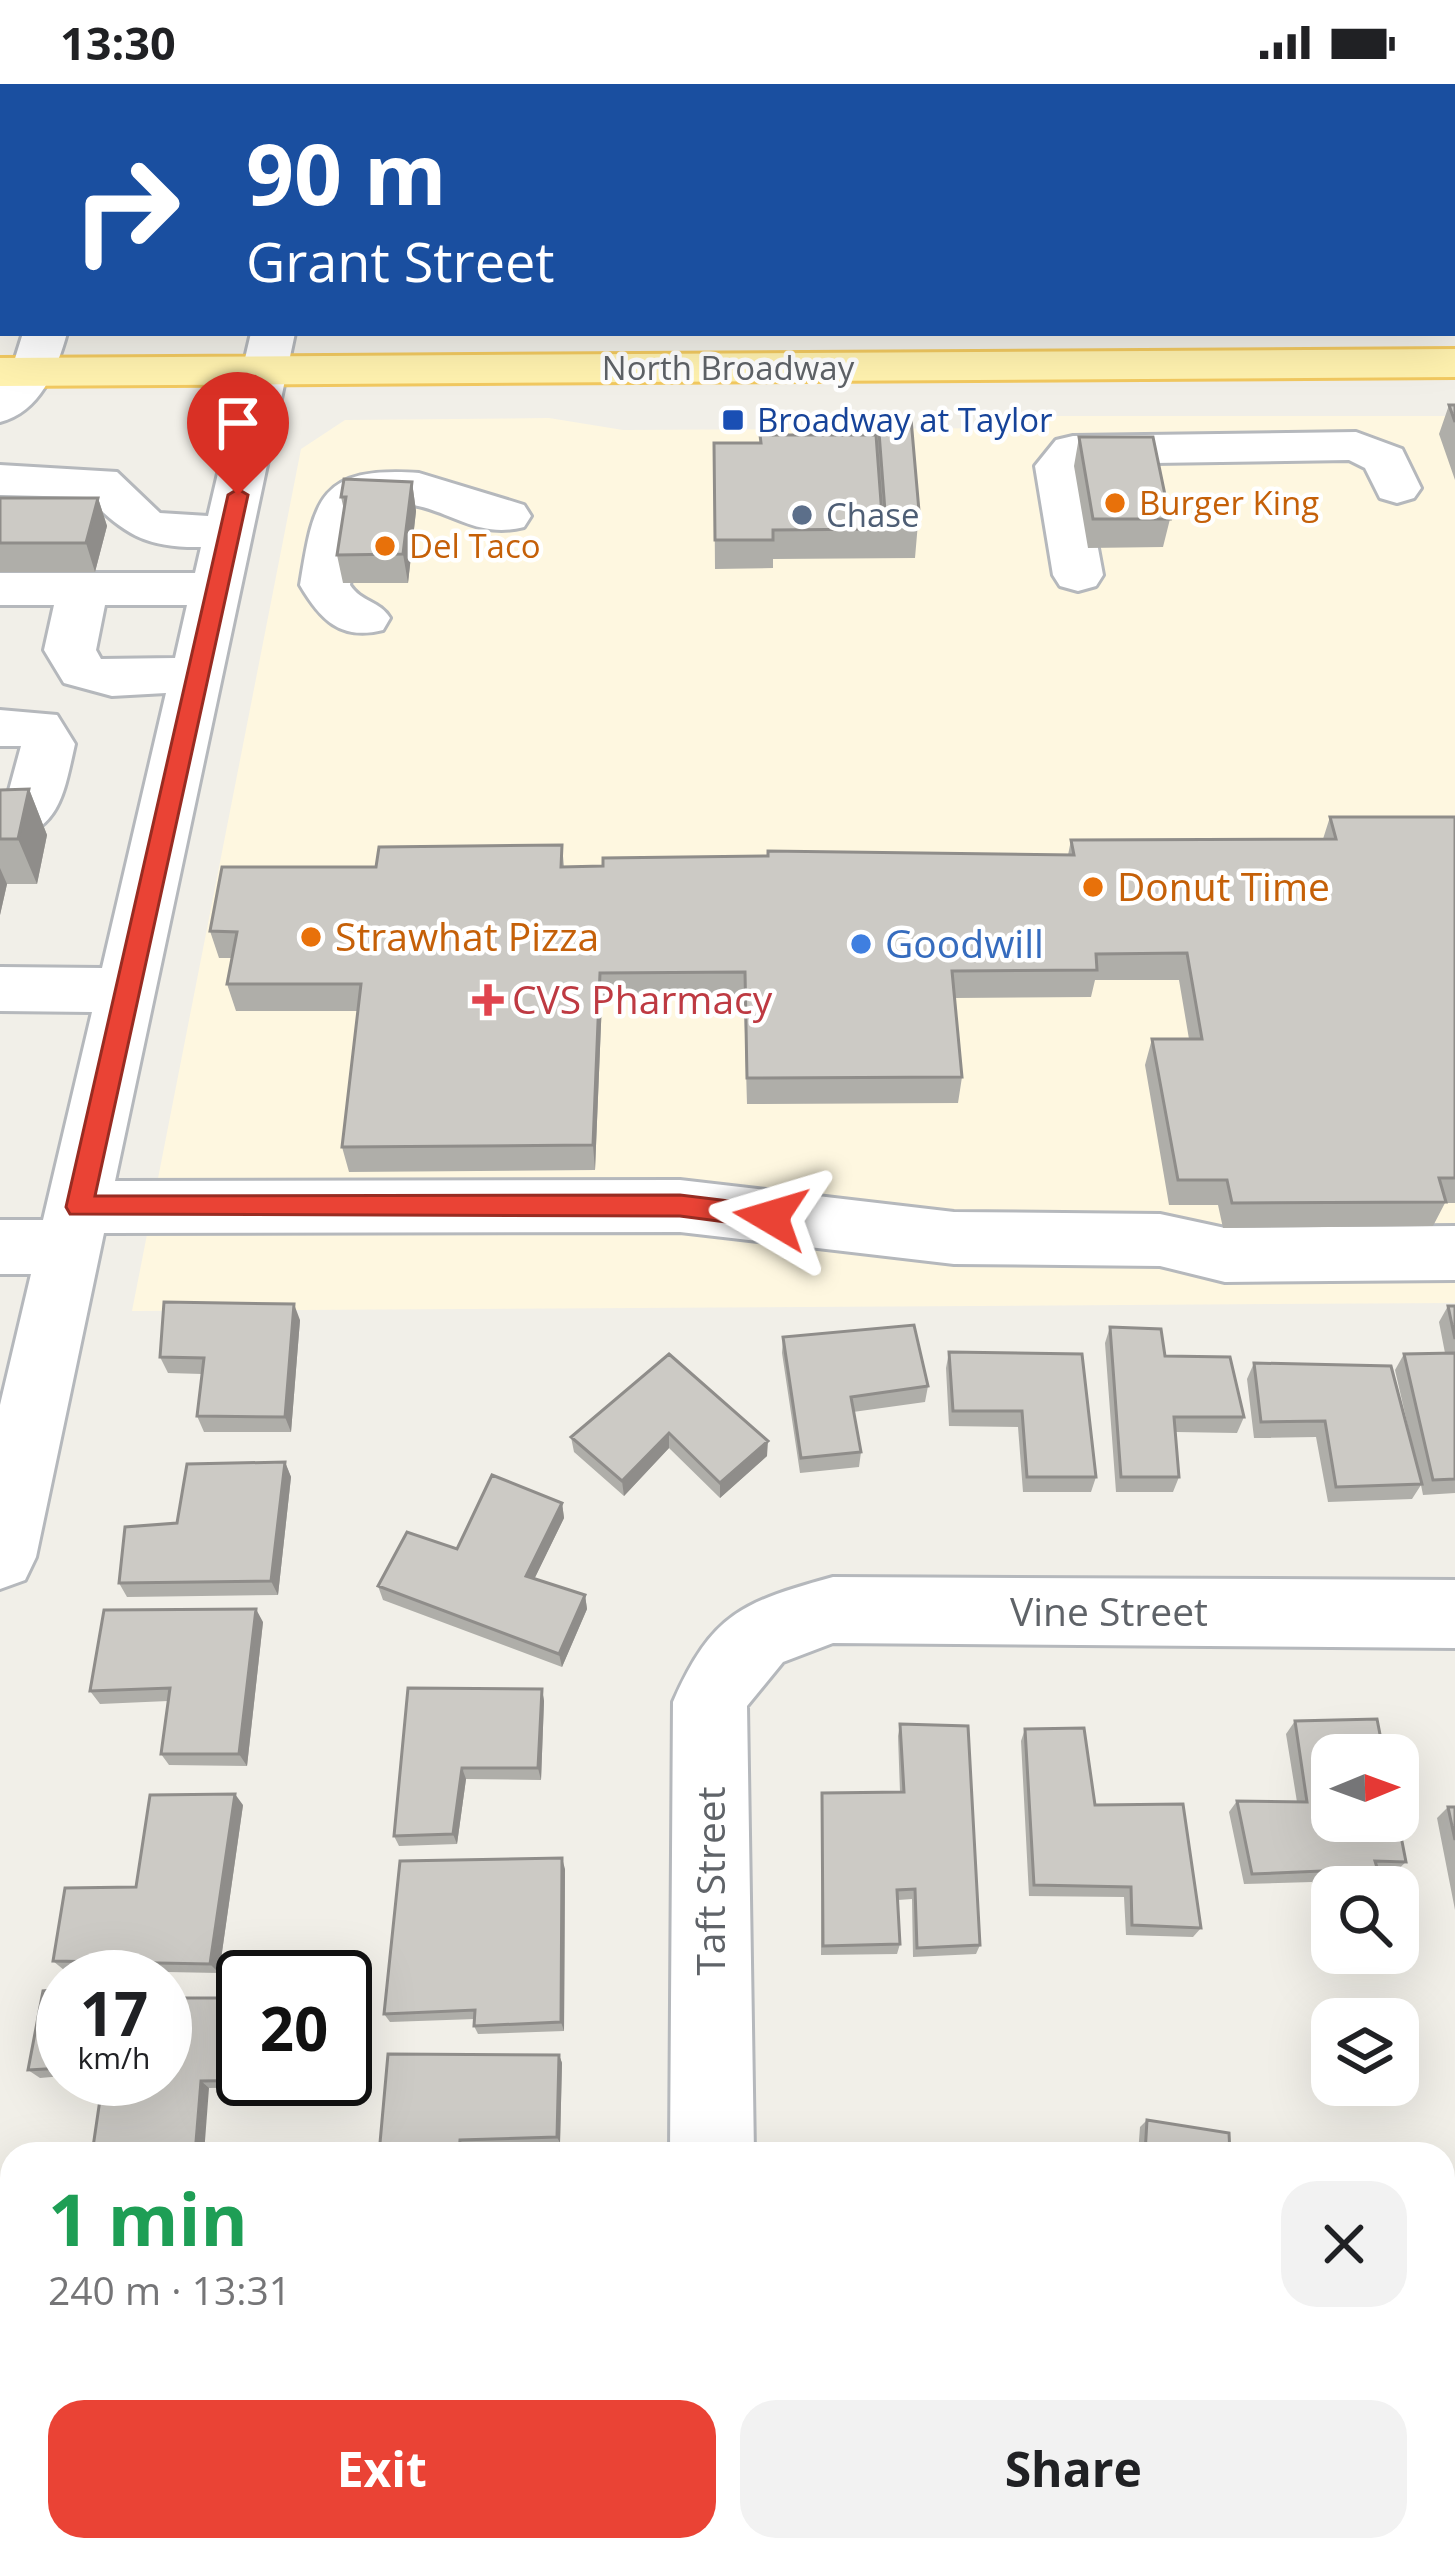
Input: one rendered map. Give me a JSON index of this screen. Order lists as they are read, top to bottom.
{
  "streets": {
    "main road": ["North Broadway"],
    "street": ["Vine Street", "Taft Street"]
  },
  "crossings": [
    ["Vine Street", "Taft Street"]
  ],
  "places": {
    "transit": ["Broadway at Taylor"],
    "other": [
      "Burger King",
      "Chase",
      "Del Taco",
      "Donut Time",
      "Strawhat Pizza",
      "Goodwill"
    ],
    "health": ["CVS Pharmacy"]
  },
  "north": "right",
  "page": {
    "status": "13:30",
    "turn": ["90 m", "Grant Street"],
    "speed": "17 km/h",
    "limit": "20",
    "heading": ["1 min", "240 m · 13:31"],
    "buttons": ["Exit", "Share"]
  }
}
